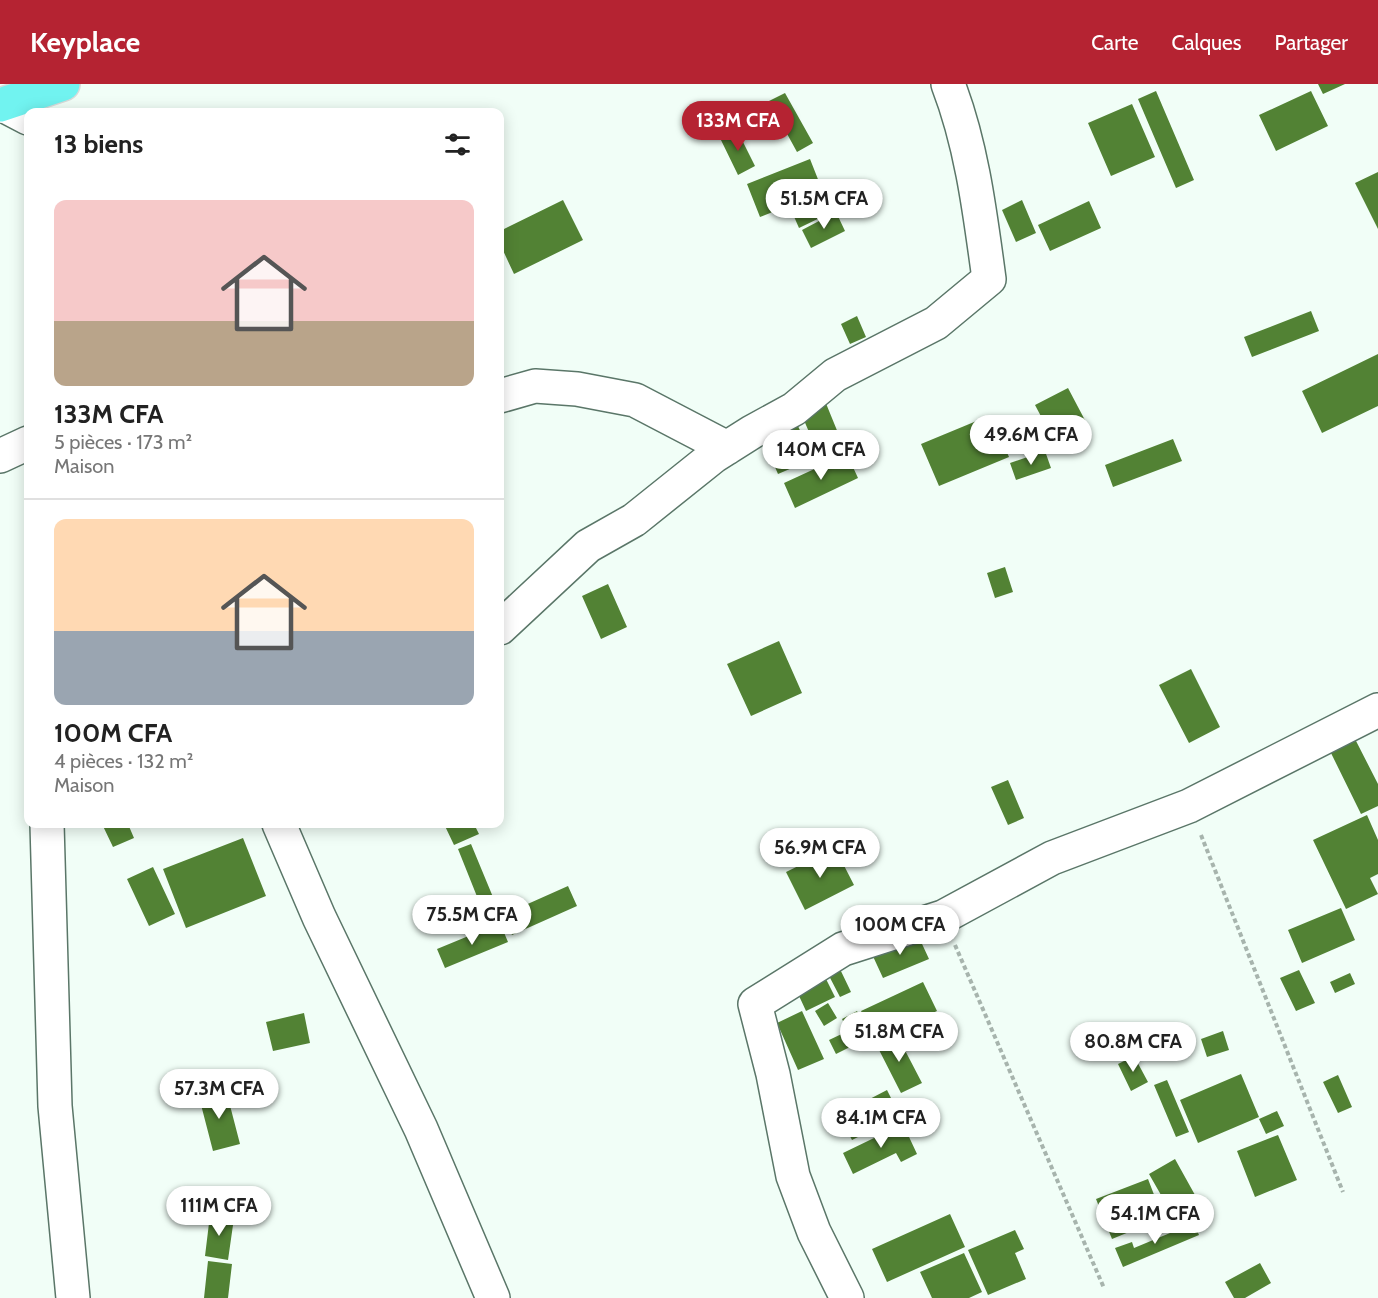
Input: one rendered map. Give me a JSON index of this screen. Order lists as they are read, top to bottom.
{
  "page": {
    "header": "Keyplace",
    "nav": ["Carte", "Calques", "Partager"],
    "price": [
      "133M CFA",
      "51.5M CFA",
      "49.6M CFA",
      "140M CFA",
      "56.9M CFA",
      "75.5M CFA",
      "100M CFA",
      "51.8M CFA",
      "80.8M CFA",
      "57.3M CFA",
      "84.1M CFA",
      "111M CFA",
      "54.1M CFA"
    ],
    "heading": "13 biens",
    "list": [
      {
        "name": "133M CFA",
        "note": "5 pièces · 173 m² · Maison"
      },
      {
        "name": "100M CFA",
        "note": "4 pièces · 132 m² · Maison"
      }
    ]
  }
}
